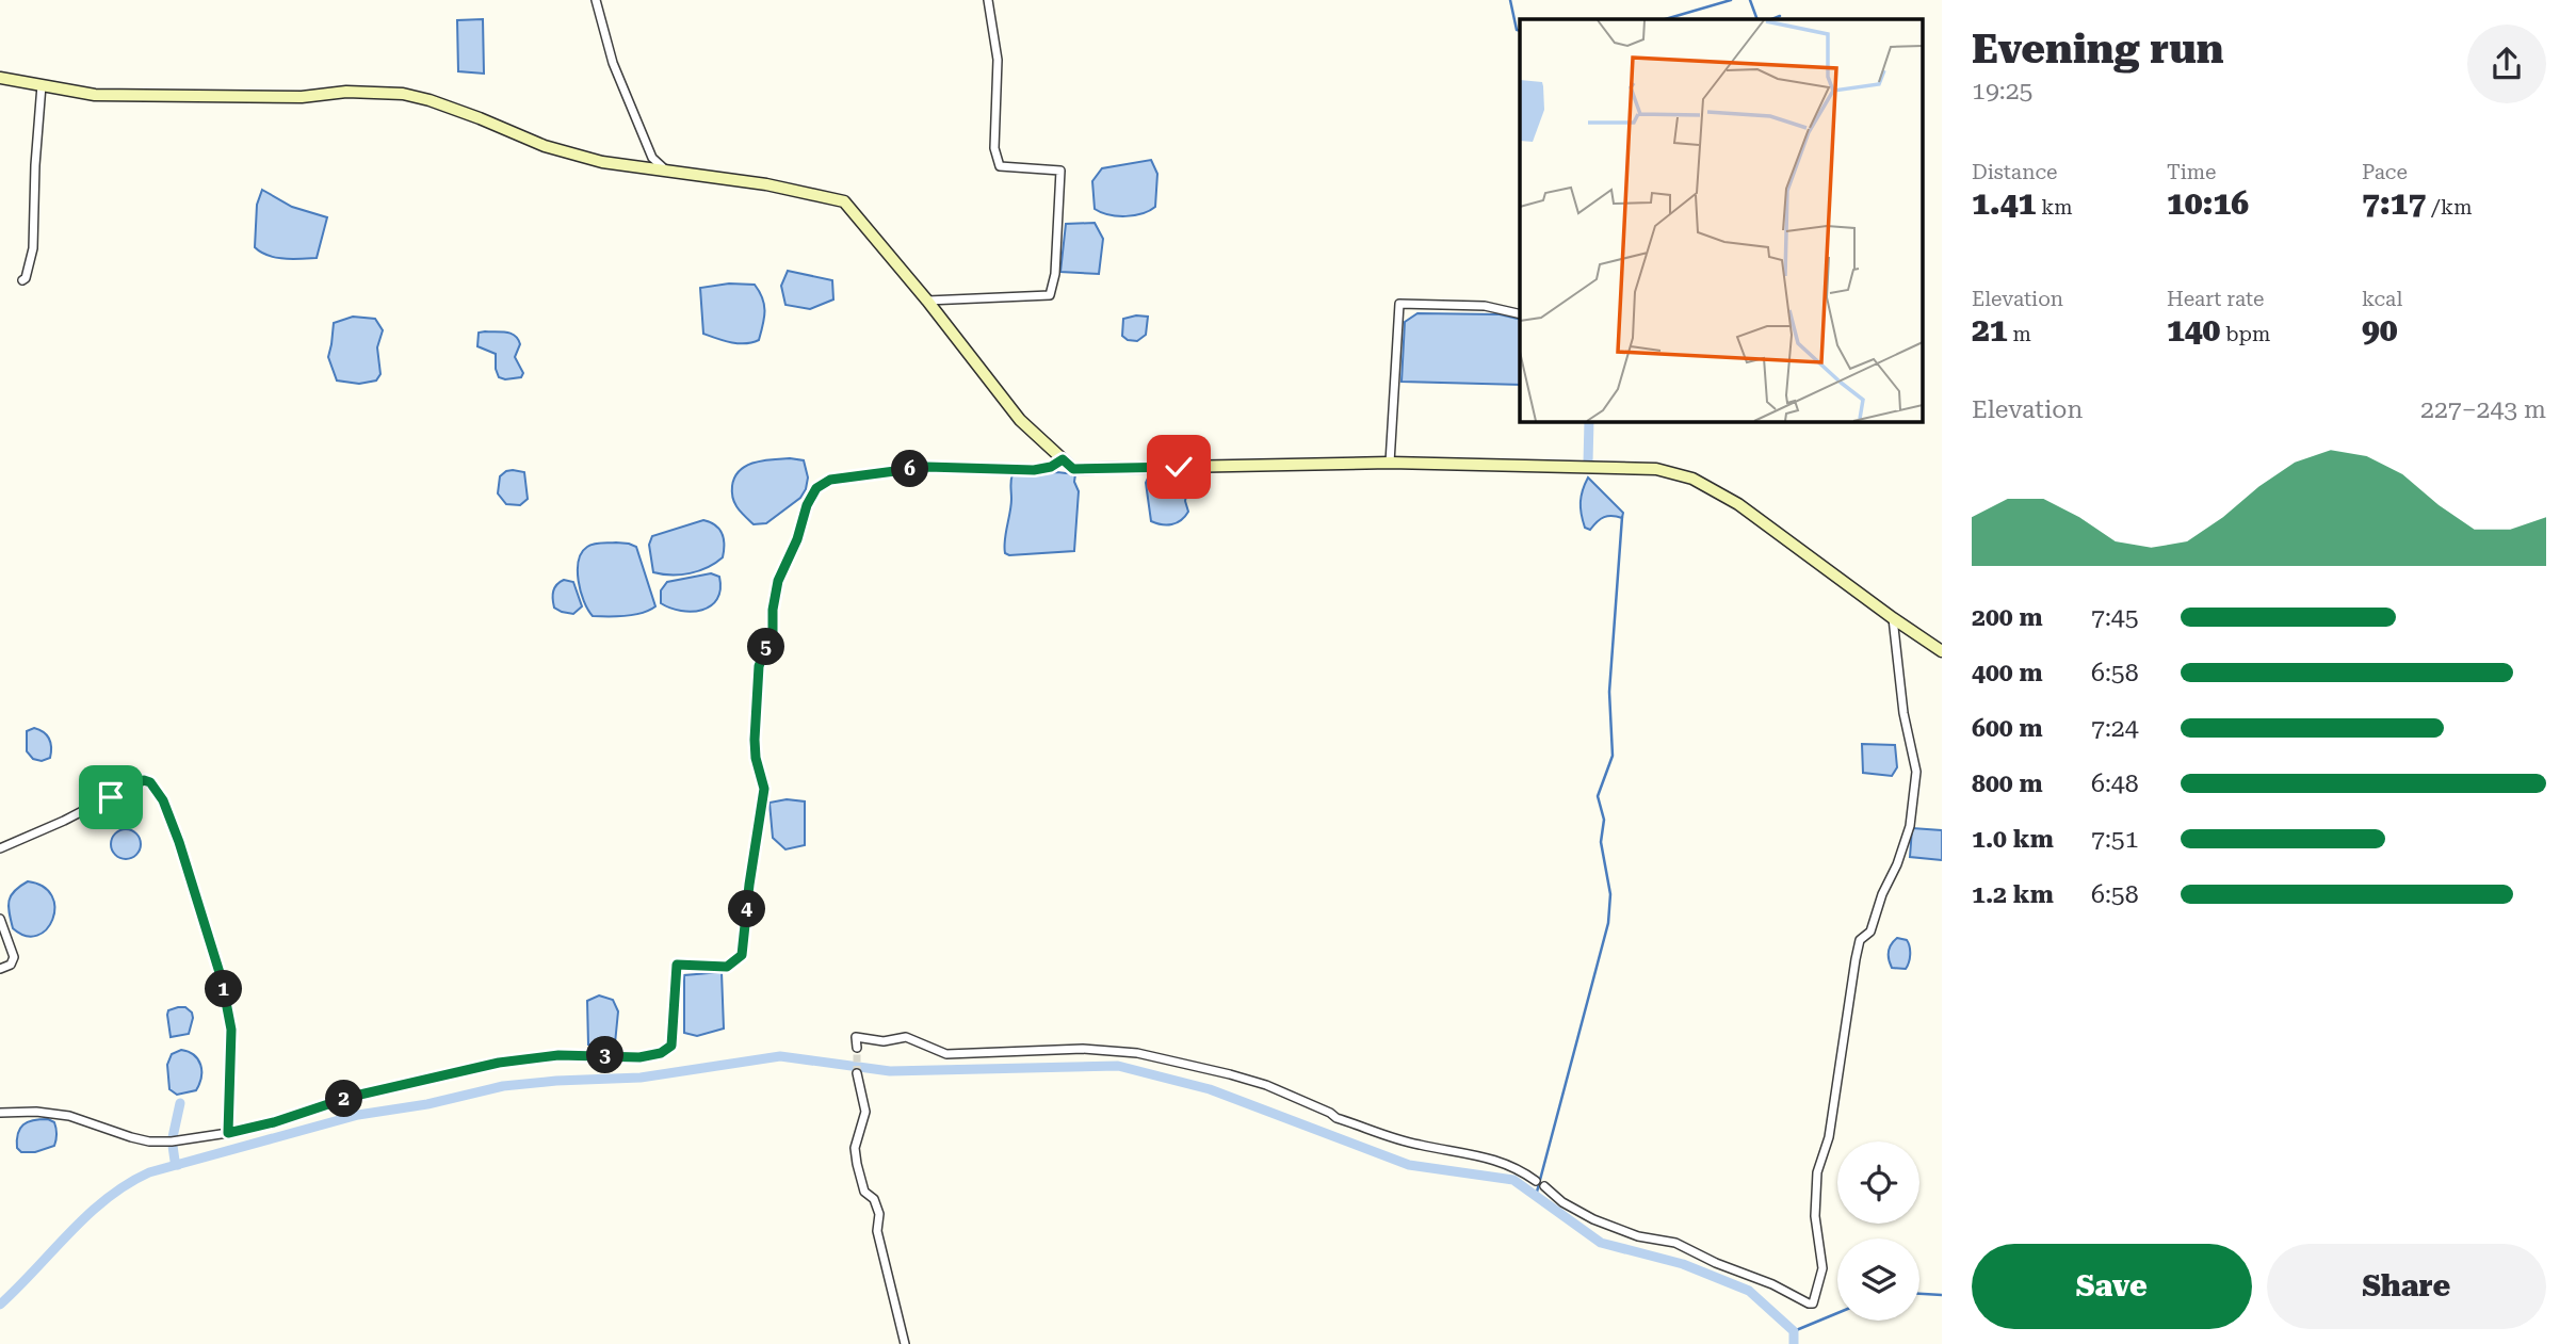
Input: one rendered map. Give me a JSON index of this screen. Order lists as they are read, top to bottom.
{
  "page": {
    "heading": ["Evening run", "19:25"],
    "stats": [
      ["Distance", "1.41 km"],
      ["Time", "10:16"],
      ["Pace", "7:17 /km"],
      ["Elevation", "21 m"],
      ["Heart rate", "140 bpm"],
      ["kcal", "90"]
    ],
    "chart": ["Elevation", "227–243 m"],
    "pins": [
      "6",
      "5",
      "4",
      "1",
      "3",
      "2"
    ],
    "list": [
      {
        "name": "200 m",
        "note": "7:45"
      },
      {
        "name": "400 m",
        "note": "6:58"
      },
      {
        "name": "600 m",
        "note": "7:24"
      },
      {
        "name": "800 m",
        "note": "6:48"
      },
      {
        "name": "1.0 km",
        "note": "7:51"
      },
      {
        "name": "1.2 km",
        "note": "6:58"
      }
    ],
    "buttons": ["Save", "Share"]
  }
}
